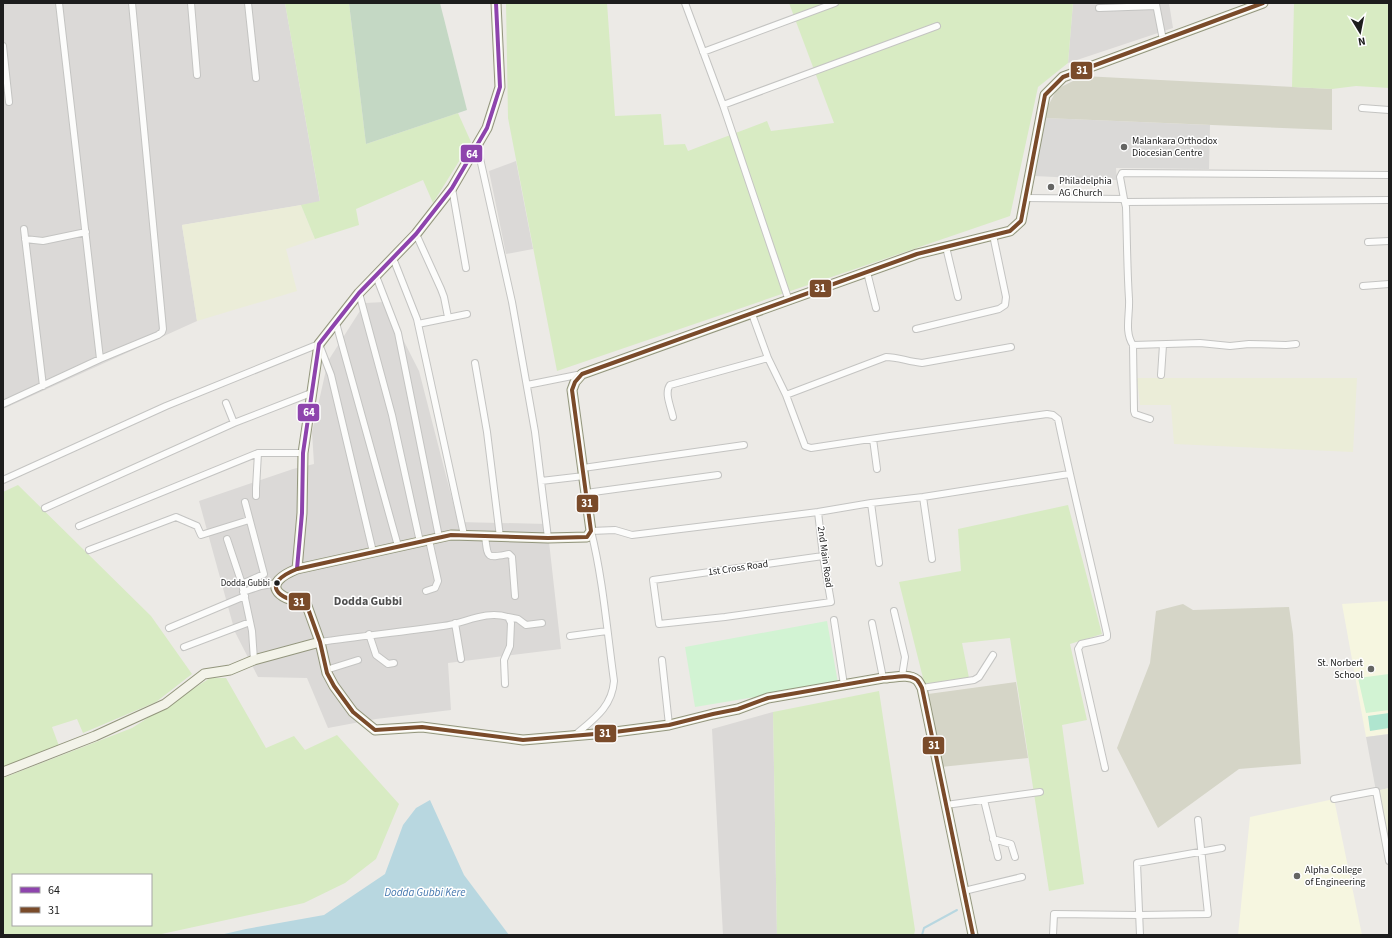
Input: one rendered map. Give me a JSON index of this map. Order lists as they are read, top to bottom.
{
  "streets": {
    "street": ["2nd Main Road", "1st Cross Road"]
  },
  "crossings": [
    ["2nd Main Road", "1st Cross Road"]
  ],
  "districts": ["Dodda Gubbi"],
  "water": ["Dodda Gubbi Kere"],
  "places": [
    "Malankara Orthodox Diocesian Centre",
    "Philadelphia AG Church",
    "Dodda Gubbi",
    "St. Norbert School",
    "Alpha College of Engineering"
  ],
  "lines": ["transit line 64", "transit line 31"],
  "legend": ["64", "31"],
  "north": "bottom"
}
